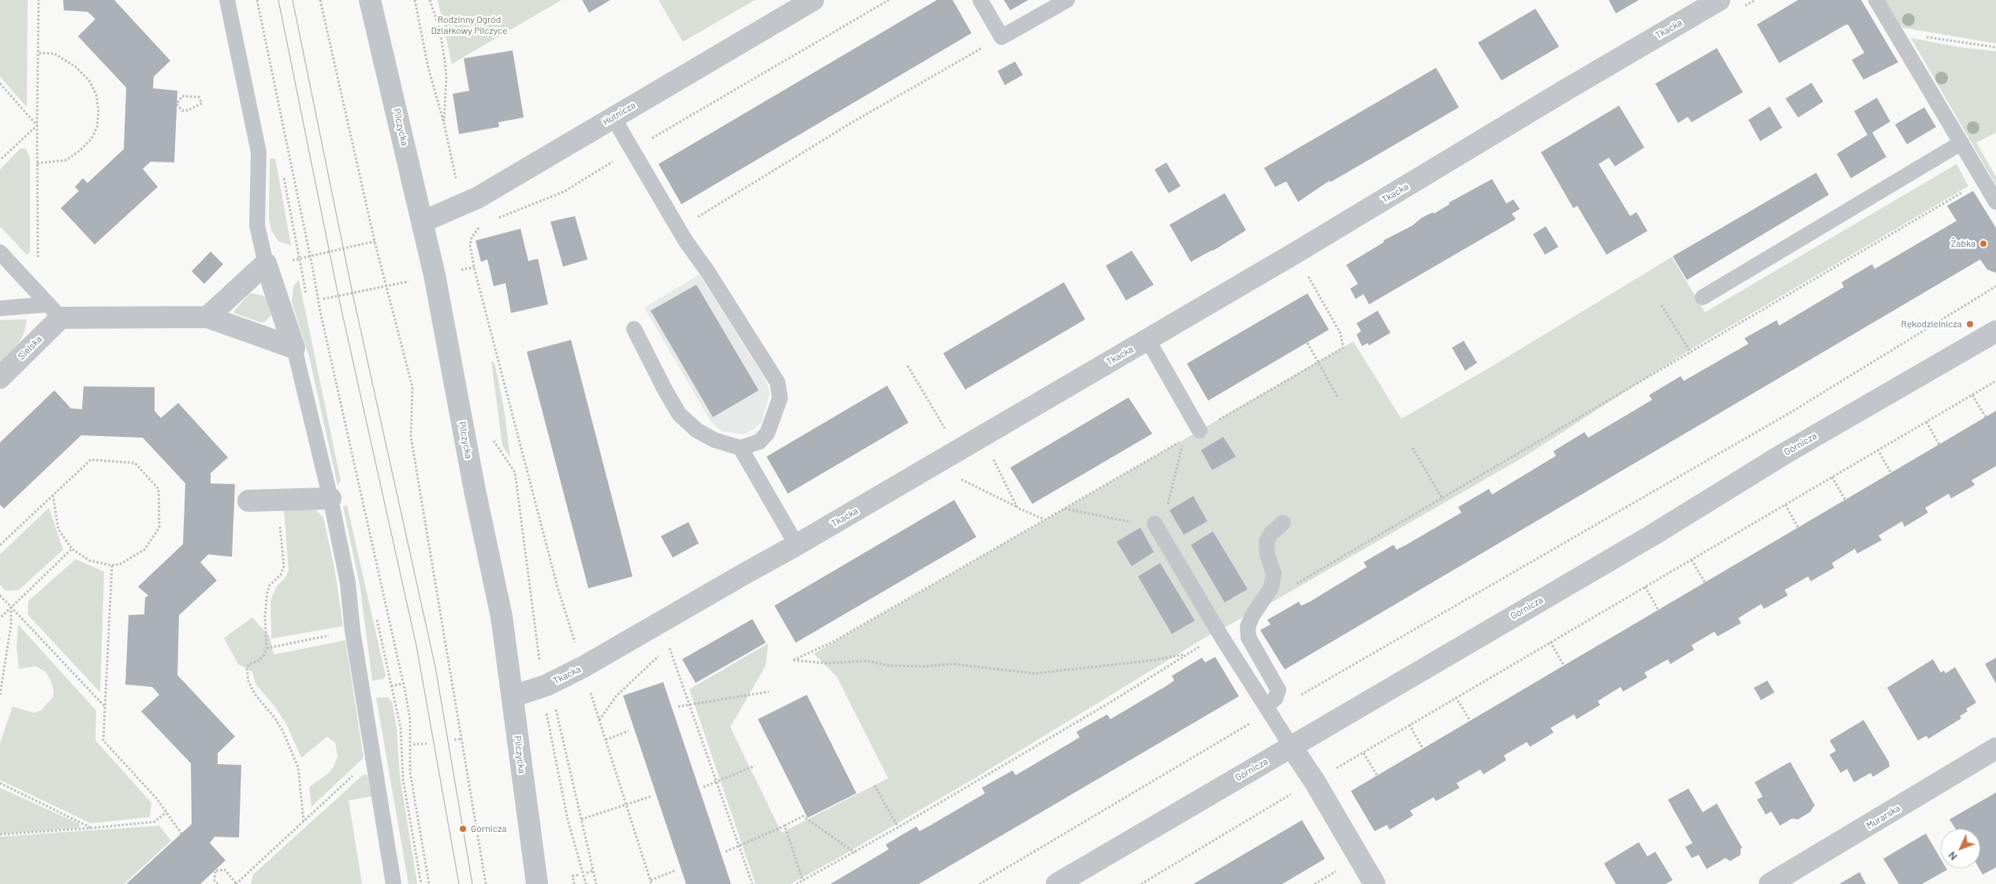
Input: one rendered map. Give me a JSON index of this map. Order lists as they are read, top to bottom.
{
  "streets": {
    "street": [
      "Tkacka",
      "Hutnicza",
      "Pilczycka",
      "Sielska",
      "Górnicza",
      "Murarska"
    ]
  },
  "crossings": [
    ["Tkacka", "Pilczycka"],
    ["Hutnicza", "Pilczycka"]
  ],
  "parks": ["Rodzinny Ogród Działkowy Pilczyce"],
  "places": ["Żabka", "Rękodzielnicza", "Górnicza"],
  "north": "bottom left"
}
